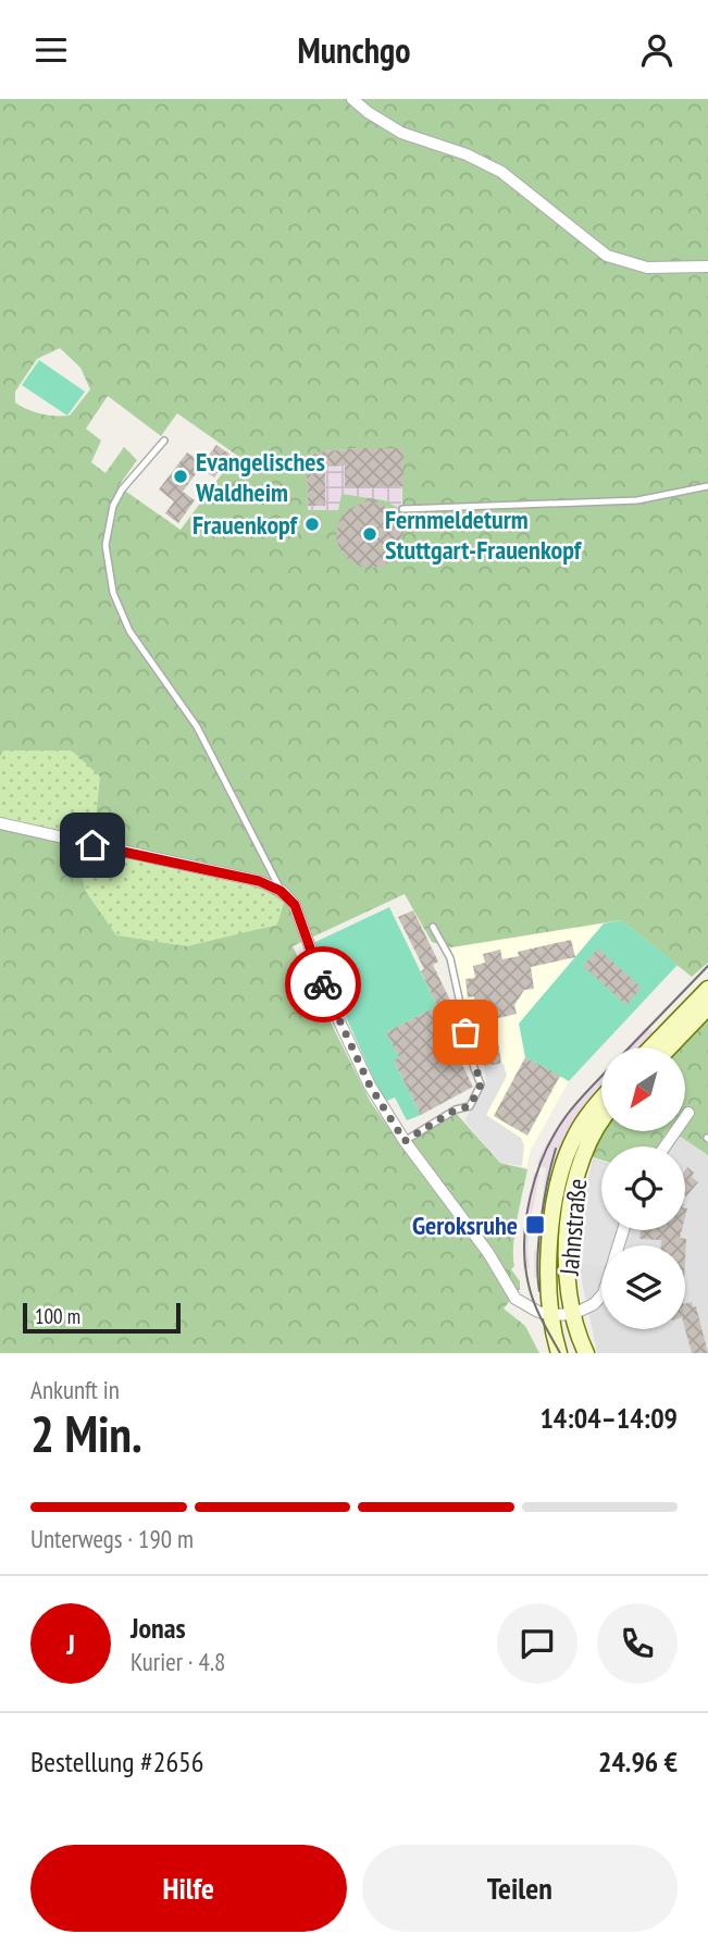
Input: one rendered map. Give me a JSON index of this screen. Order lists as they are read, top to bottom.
{
  "streets": {
    "main road": ["Jahnstraße"]
  },
  "places": {
    "other": ["Evangelisches Waldheim", "Frauenkopf", "Fernmeldeturm Stuttgart-Frauenkopf"],
    "transit": ["Geroksruhe"]
  },
  "scale_bar": "100 m",
  "north": "bottom left",
  "page": {
    "header": "Munchgo",
    "scale": "100 m",
    "heading": ["2 Min.", "Ankunft in", "14:04–14:09"],
    "panel": [
      "Jonas",
      "Kurier · 4.8",
      "Bestellung #2656",
      "24.96 €"
    ],
    "bar": "Unterwegs · 190 m",
    "round": "J",
    "buttons": ["Hilfe", "Teilen"]
  }
}
